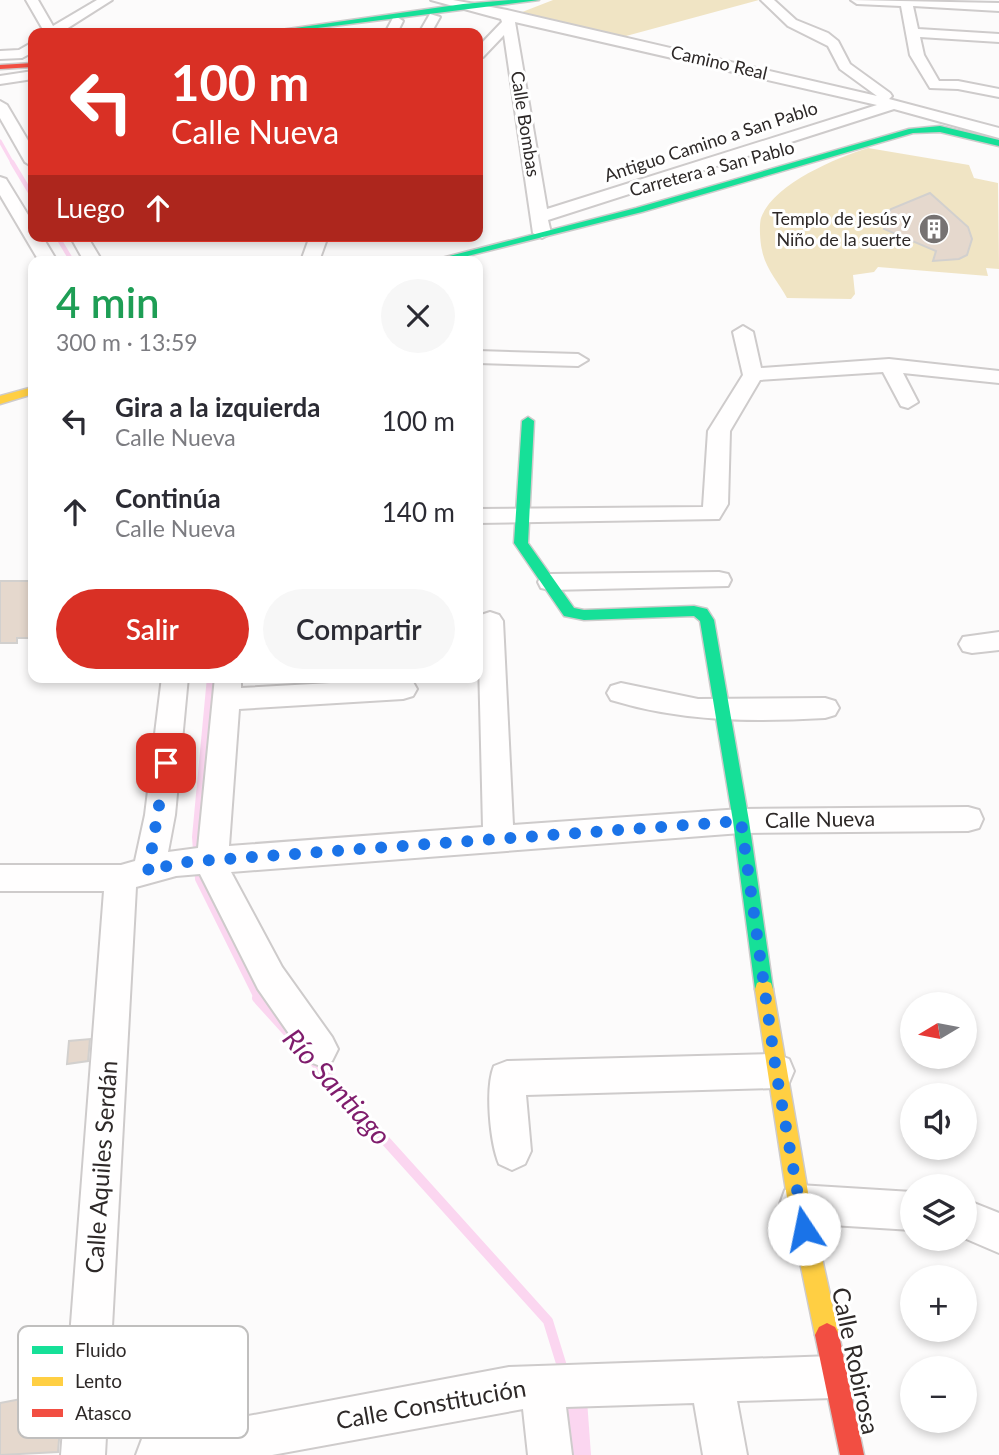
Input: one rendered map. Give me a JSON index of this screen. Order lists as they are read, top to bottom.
{
  "streets": {
    "street": [
      "Camino Real",
      "Calle Bombas",
      "Antiguo Camino a San Pablo",
      "Carretera a San Pablo",
      "Calle Nueva",
      "Calle Aquiles Serdán",
      "Calle Robirosa",
      "Calle Constitución"
    ]
  },
  "crossings": [
    ["Camino Real", "Calle Bombas"],
    ["Camino Real", "Antiguo Camino a San Pablo"],
    ["Calle Bombas", "Antiguo Camino a San Pablo"],
    ["Calle Bombas", "Carretera a San Pablo"],
    ["Antiguo Camino a San Pablo", "Carretera a San Pablo"],
    ["Calle Nueva", "Calle Aquiles Serdán"],
    ["Calle Nueva", "Calle Robirosa"],
    ["Calle Robirosa", "Calle Constitución"]
  ],
  "water": ["Río Santiago"],
  "places": {
    "building": ["Templo de jesús y Niño de la suerte"]
  },
  "legend": ["Fluido", "Lento", "Atasco"],
  "north": "left",
  "page": {
    "turn": ["100 m", "Calle Nueva"],
    "then": "Luego",
    "heading": ["4 min", "300 m · 13:59"],
    "list": [
      {
        "name": "Gira a la izquierda",
        "note": "Calle Nueva",
        "value": "100 m"
      },
      {
        "name": "Continúa",
        "note": "Calle Nueva",
        "value": "140 m"
      }
    ],
    "buttons": ["Salir", "Compartir"],
    "map_buttons": ["+", "−"]
  }
}
